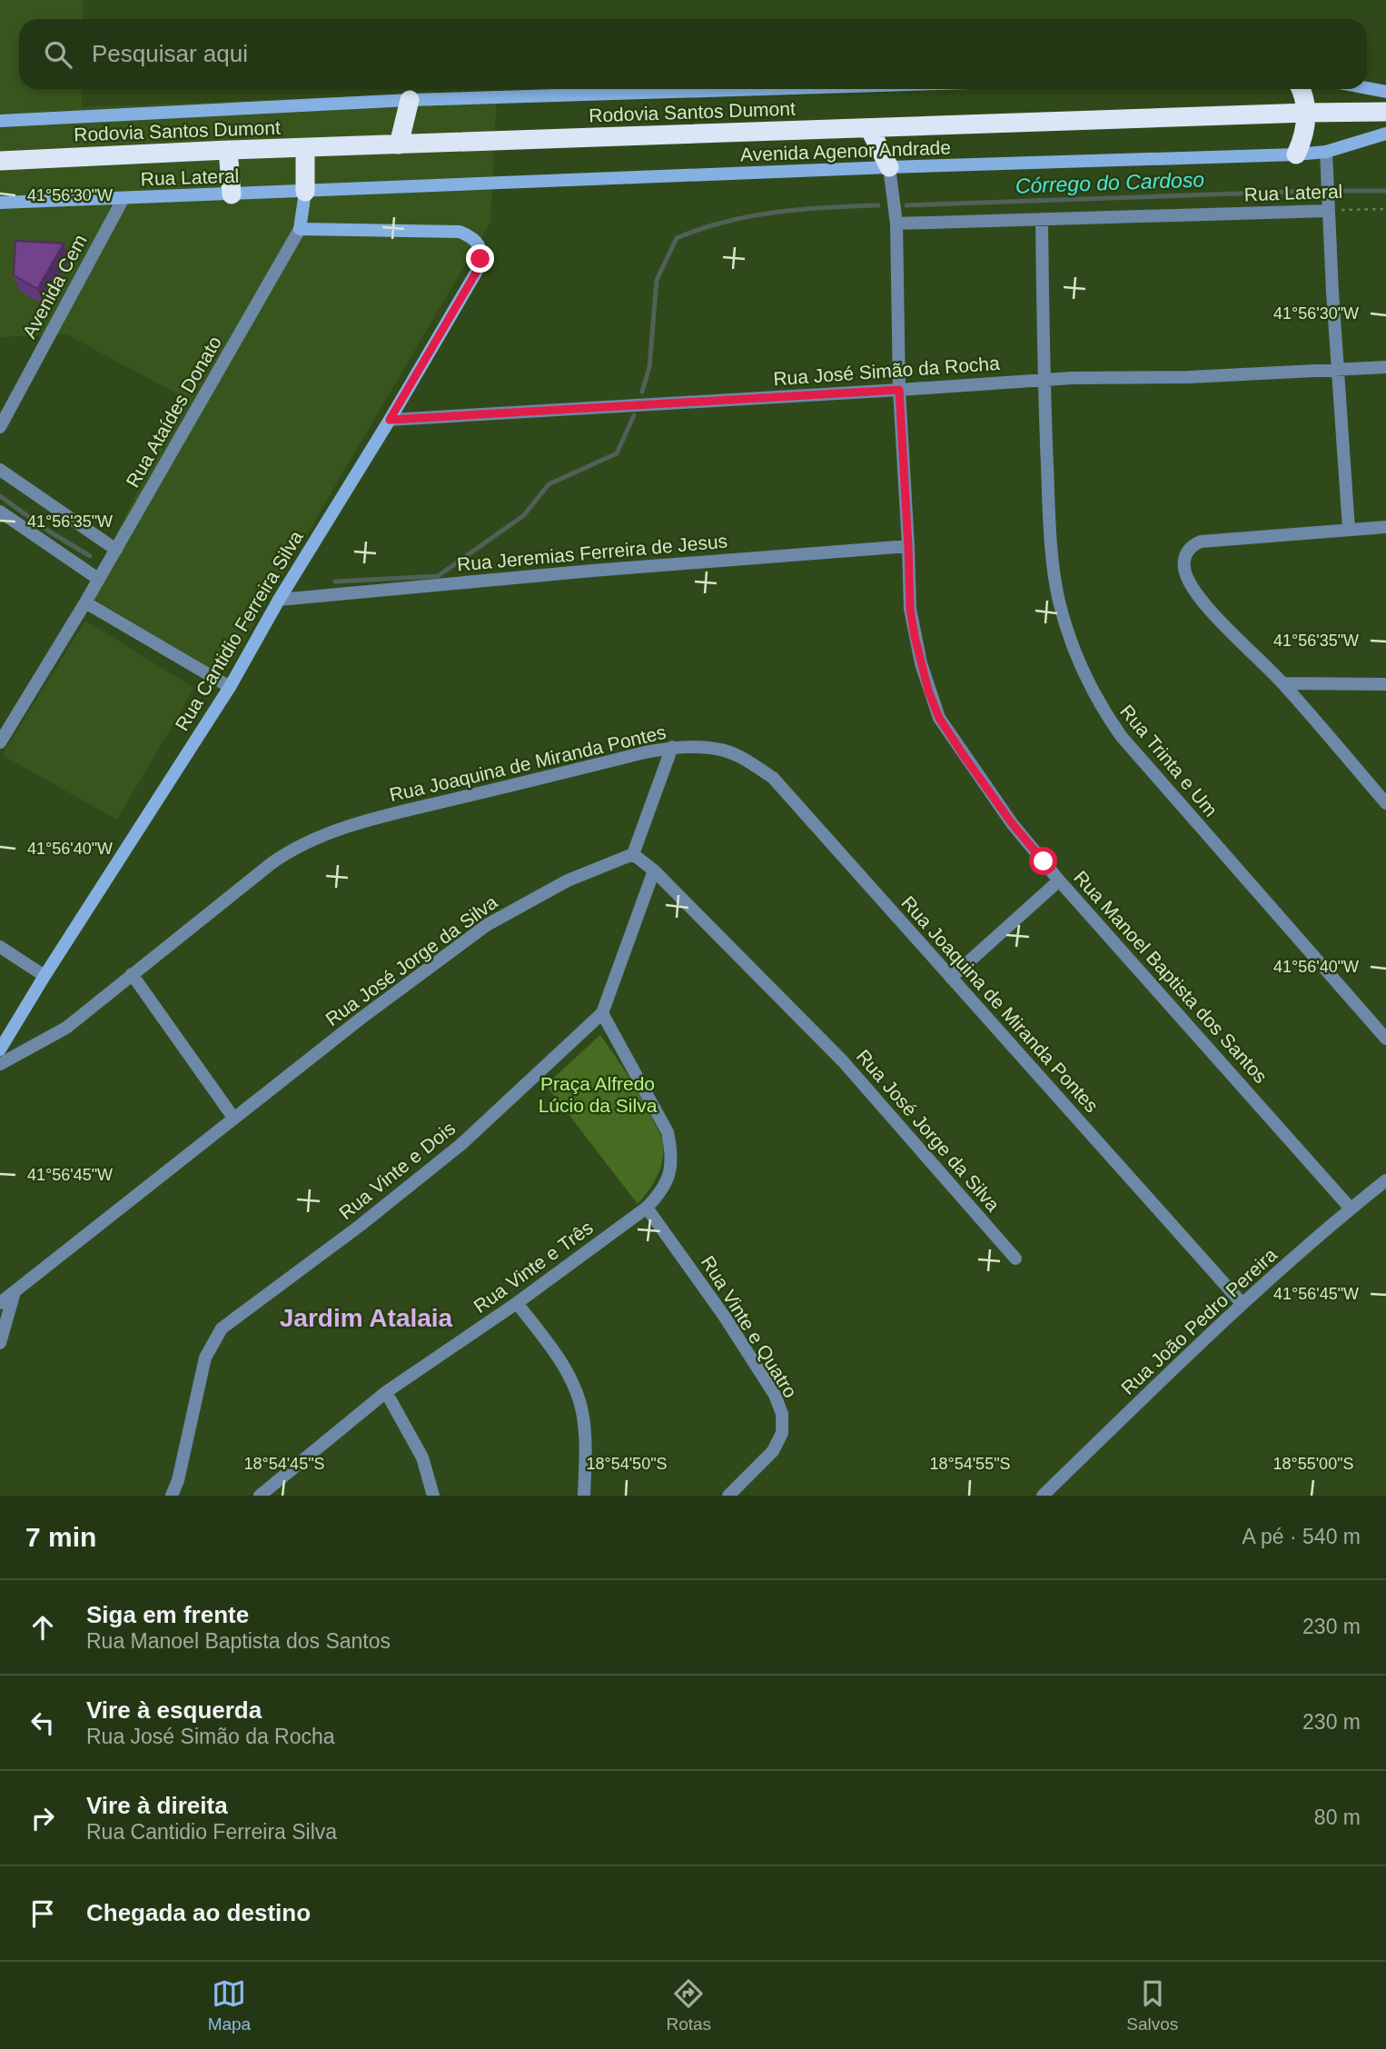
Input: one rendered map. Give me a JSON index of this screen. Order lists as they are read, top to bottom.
{
  "streets": {
    "highway": ["Rodovia Santos Dumont"],
    "street": [
      "Avenida Agenor Andrade",
      "Rua Lateral",
      "Avenida Cem",
      "Rua José Simão da Rocha",
      "Rua Ataídes Donato",
      "Rua Jeremias Ferreira de Jesus",
      "Rua Cantidio Ferreira Silva",
      "Rua Trinta e Um",
      "Rua Joaquina de Miranda Pontes",
      "Rua José Jorge da Silva",
      "Rua Manoel Baptista dos Santos",
      "Rua Vinte e Dois",
      "Rua Vinte e Três",
      "Rua João Pedro Pereira",
      "Rua Vinte e Quatro"
    ]
  },
  "crossings": [
    ["Avenida Agenor Andrade", "Rua Lateral"],
    ["Avenida Agenor Andrade", "Rua Ataídes Donato"],
    ["Avenida Agenor Andrade", "Rua Manoel Baptista dos Santos"],
    ["Rua Lateral", "Avenida Cem"],
    ["Rua Lateral", "Rua Ataídes Donato"],
    ["Rua Lateral", "Rua Trinta e Um"],
    ["Rua Lateral", "Rua Manoel Baptista dos Santos"],
    ["Rua José Simão da Rocha", "Rua Cantidio Ferreira Silva"],
    ["Rua José Simão da Rocha", "Rua Trinta e Um"],
    ["Rua José Simão da Rocha", "Rua Manoel Baptista dos Santos"],
    ["Rua Ataídes Donato", "Rua Cantidio Ferreira Silva"],
    ["Rua Jeremias Ferreira de Jesus", "Rua Cantidio Ferreira Silva"],
    ["Rua Jeremias Ferreira de Jesus", "Rua Manoel Baptista dos Santos"],
    ["Rua Joaquina de Miranda Pontes", "Rua João Pedro Pereira"],
    ["Rua José Jorge da Silva", "Rua Vinte e Dois"],
    ["Rua Manoel Baptista dos Santos", "Rua João Pedro Pereira"],
    ["Rua Vinte e Três", "Rua Vinte e Quatro"]
  ],
  "districts": ["Jardim Atalaia"],
  "water": ["Córrego do Cardoso"],
  "parks": ["Praça Alfredo Lúcio da Silva"],
  "page": {
    "search": "Pesquisar aqui",
    "heading": ["7 min", "A pé · 540 m"],
    "list": [
      ["Siga em frente", "Rua Manoel Baptista dos Santos", "230 m"],
      ["Vire à esquerda", "Rua José Simão da Rocha", "230 m"],
      ["Vire à direita", "Rua Cantidio Ferreira Silva", "80 m"],
      "Chegada ao destino"
    ],
    "nav": ["Mapa", "Rotas", "Salvos"]
  },
  "coordinates": [
    "41°56'30\"W",
    "41°56'35\"W",
    "41°56'40\"W",
    "41°56'45\"W",
    "18°54'45\"S",
    "18°54'50\"S",
    "18°54'55\"S",
    "18°55'00\"S"
  ]
}
